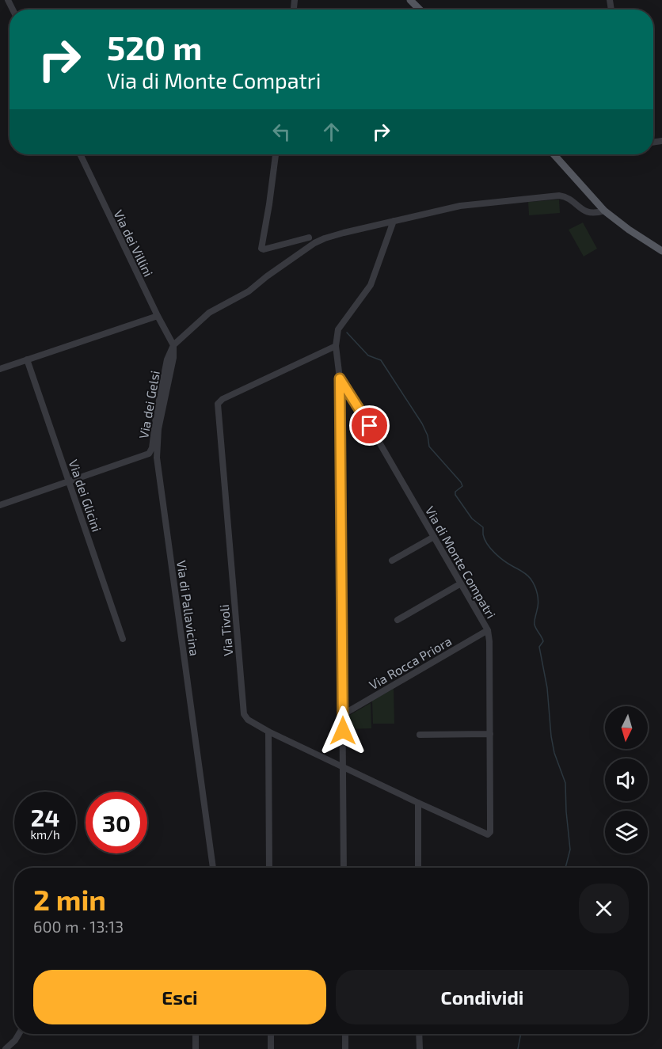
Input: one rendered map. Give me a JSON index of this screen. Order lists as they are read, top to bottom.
{
  "streets": {
    "street": [
      "Via dei Villini",
      "Via dei Gelsi",
      "Via dei Glicini",
      "Via di Monte Compatri",
      "Via di Pallavicina",
      "Via Tivoli",
      "Via Rocca Priora"
    ]
  },
  "crossings": [
    ["Via dei Villini", "Via dei Gelsi"],
    ["Via dei Villini", "Via di Pallavicina"],
    ["Via dei Gelsi", "Via dei Glicini"],
    ["Via dei Gelsi", "Via di Pallavicina"],
    ["Via di Monte Compatri", "Via Tivoli"],
    ["Via di Monte Compatri", "Via Rocca Priora"]
  ],
  "north": "bottom",
  "page": {
    "turn": ["520 m", "Via di Monte Compatri"],
    "speed": "24 km/h",
    "limit": "30",
    "heading": ["2 min", "600 m · 13:13"],
    "buttons": ["Esci", "Condividi"]
  }
}
